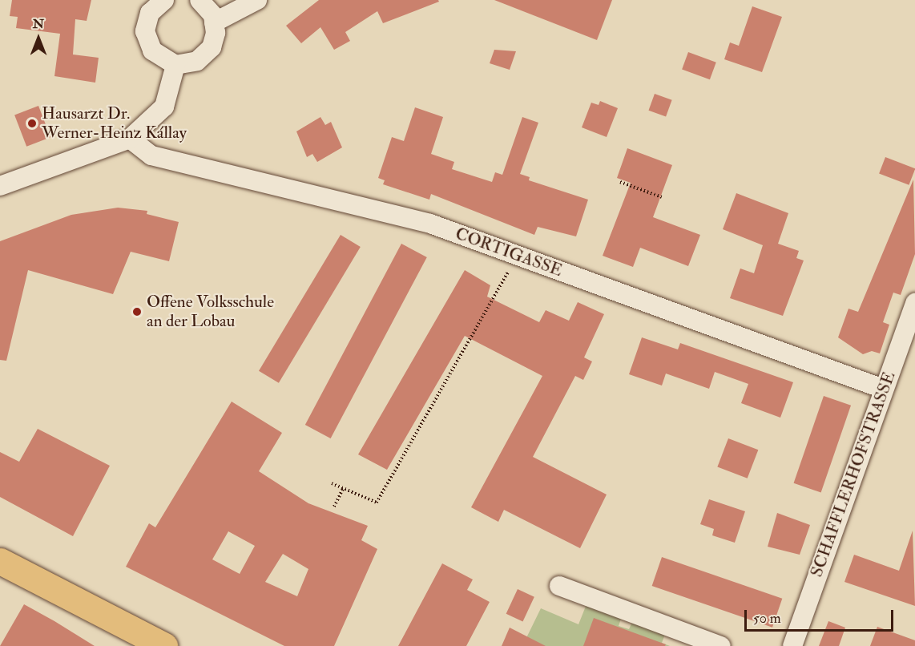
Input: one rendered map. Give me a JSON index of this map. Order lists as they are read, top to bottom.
{
  "streets": {
    "street": ["CORTIGASSE", "SCHAFFLERHOFSTRASSE"]
  },
  "crossings": [
    ["CORTIGASSE", "SCHAFFLERHOFSTRASSE"]
  ],
  "places": ["Hausarzt Dr. Werner-Heinz Kállay", "Offene Volksschule an der Lobau"],
  "scale_bar": "50 m",
  "north": "top"
}
